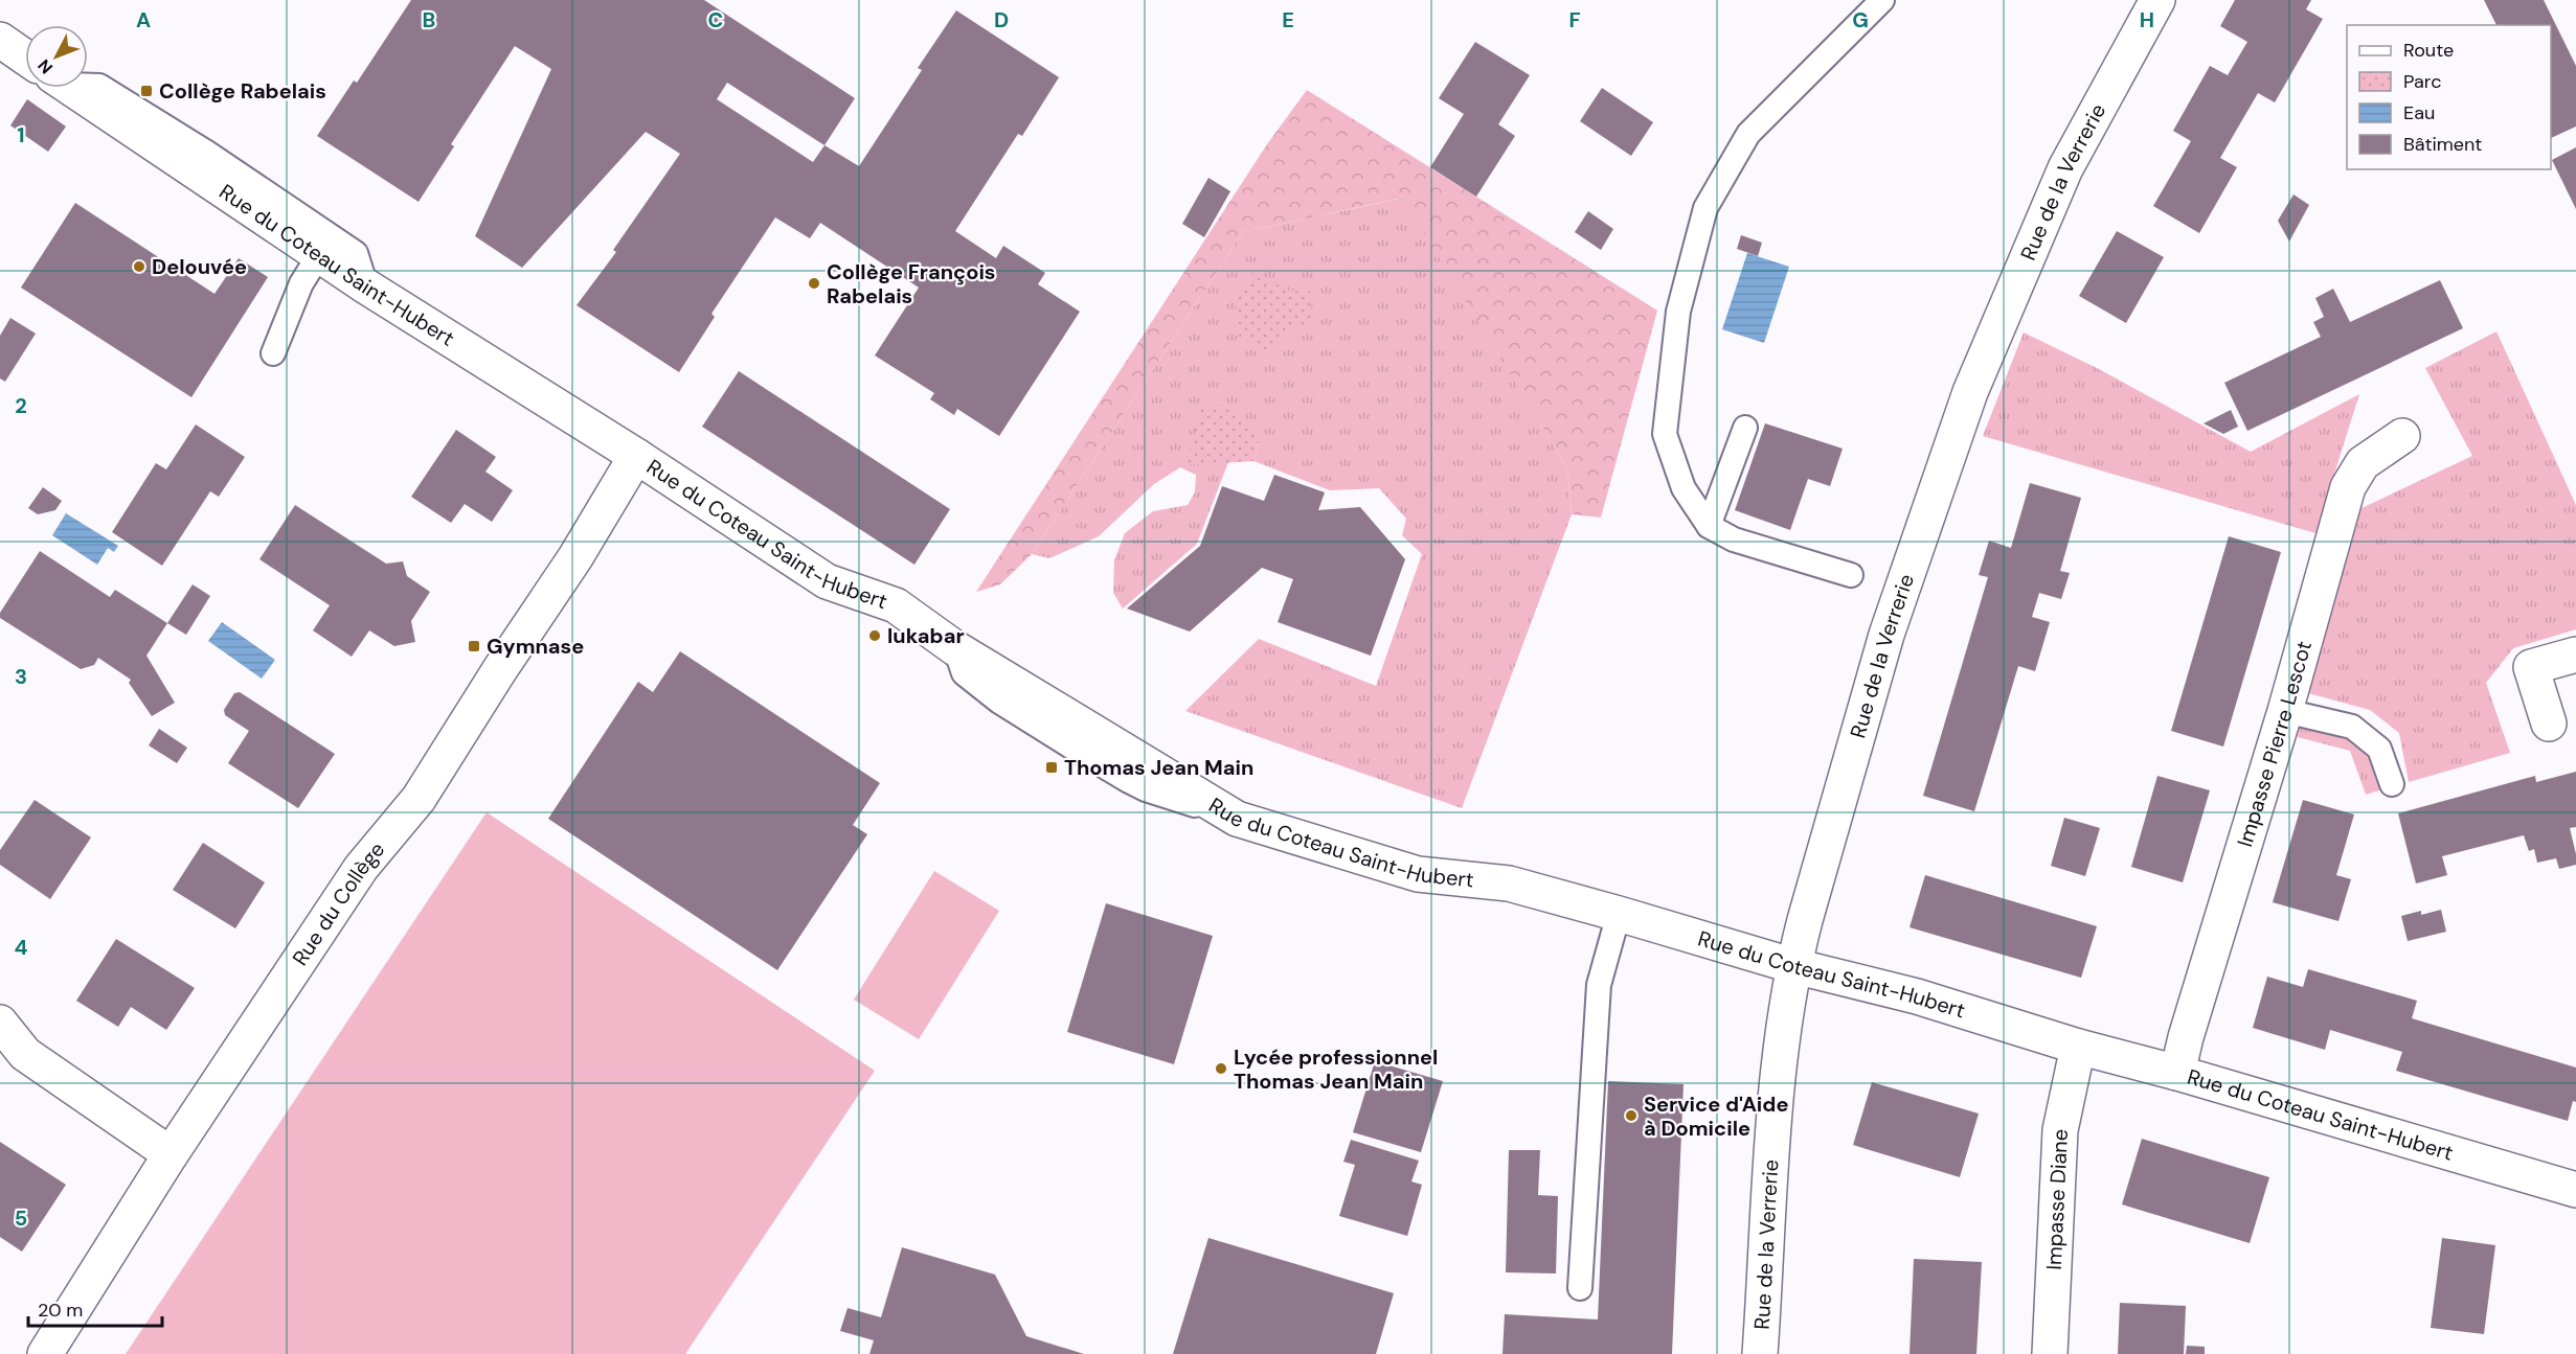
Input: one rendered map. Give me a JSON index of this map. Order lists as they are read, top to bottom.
{
  "streets": {
    "street": [
      "Rue de la Verrerie",
      "Rue du Coteau Saint-Hubert",
      "Impasse Pierre Lescot",
      "Rue du Collège",
      "Impasse Diane"
    ]
  },
  "crossings": [
    ["Rue de la Verrerie", "Rue du Coteau Saint-Hubert"],
    ["Rue du Coteau Saint-Hubert", "Impasse Pierre Lescot"],
    ["Rue du Coteau Saint-Hubert", "Rue du Collège"],
    ["Rue du Coteau Saint-Hubert", "Impasse Diane"]
  ],
  "places": {
    "transit": ["Collège Rabelais", "Gymnase", "Thomas Jean Main"],
    "other": [
      "Delouvée",
      "Collège François Rabelais",
      "lukabar",
      "Lycée professionnel Thomas Jean Main",
      "Service d'Aide à Domicile"
    ]
  },
  "legend": [
    "Route",
    "Parc",
    "Eau",
    "Bâtiment"
  ],
  "scale_bar": "20 m",
  "north": "bottom left",
  "grid": {
    "columns": [
      "A",
      "B",
      "C",
      "D",
      "E",
      "F",
      "G",
      "H"
    ],
    "rows": [
      "1",
      "2",
      "3",
      "4",
      "5"
    ]
  }
}
